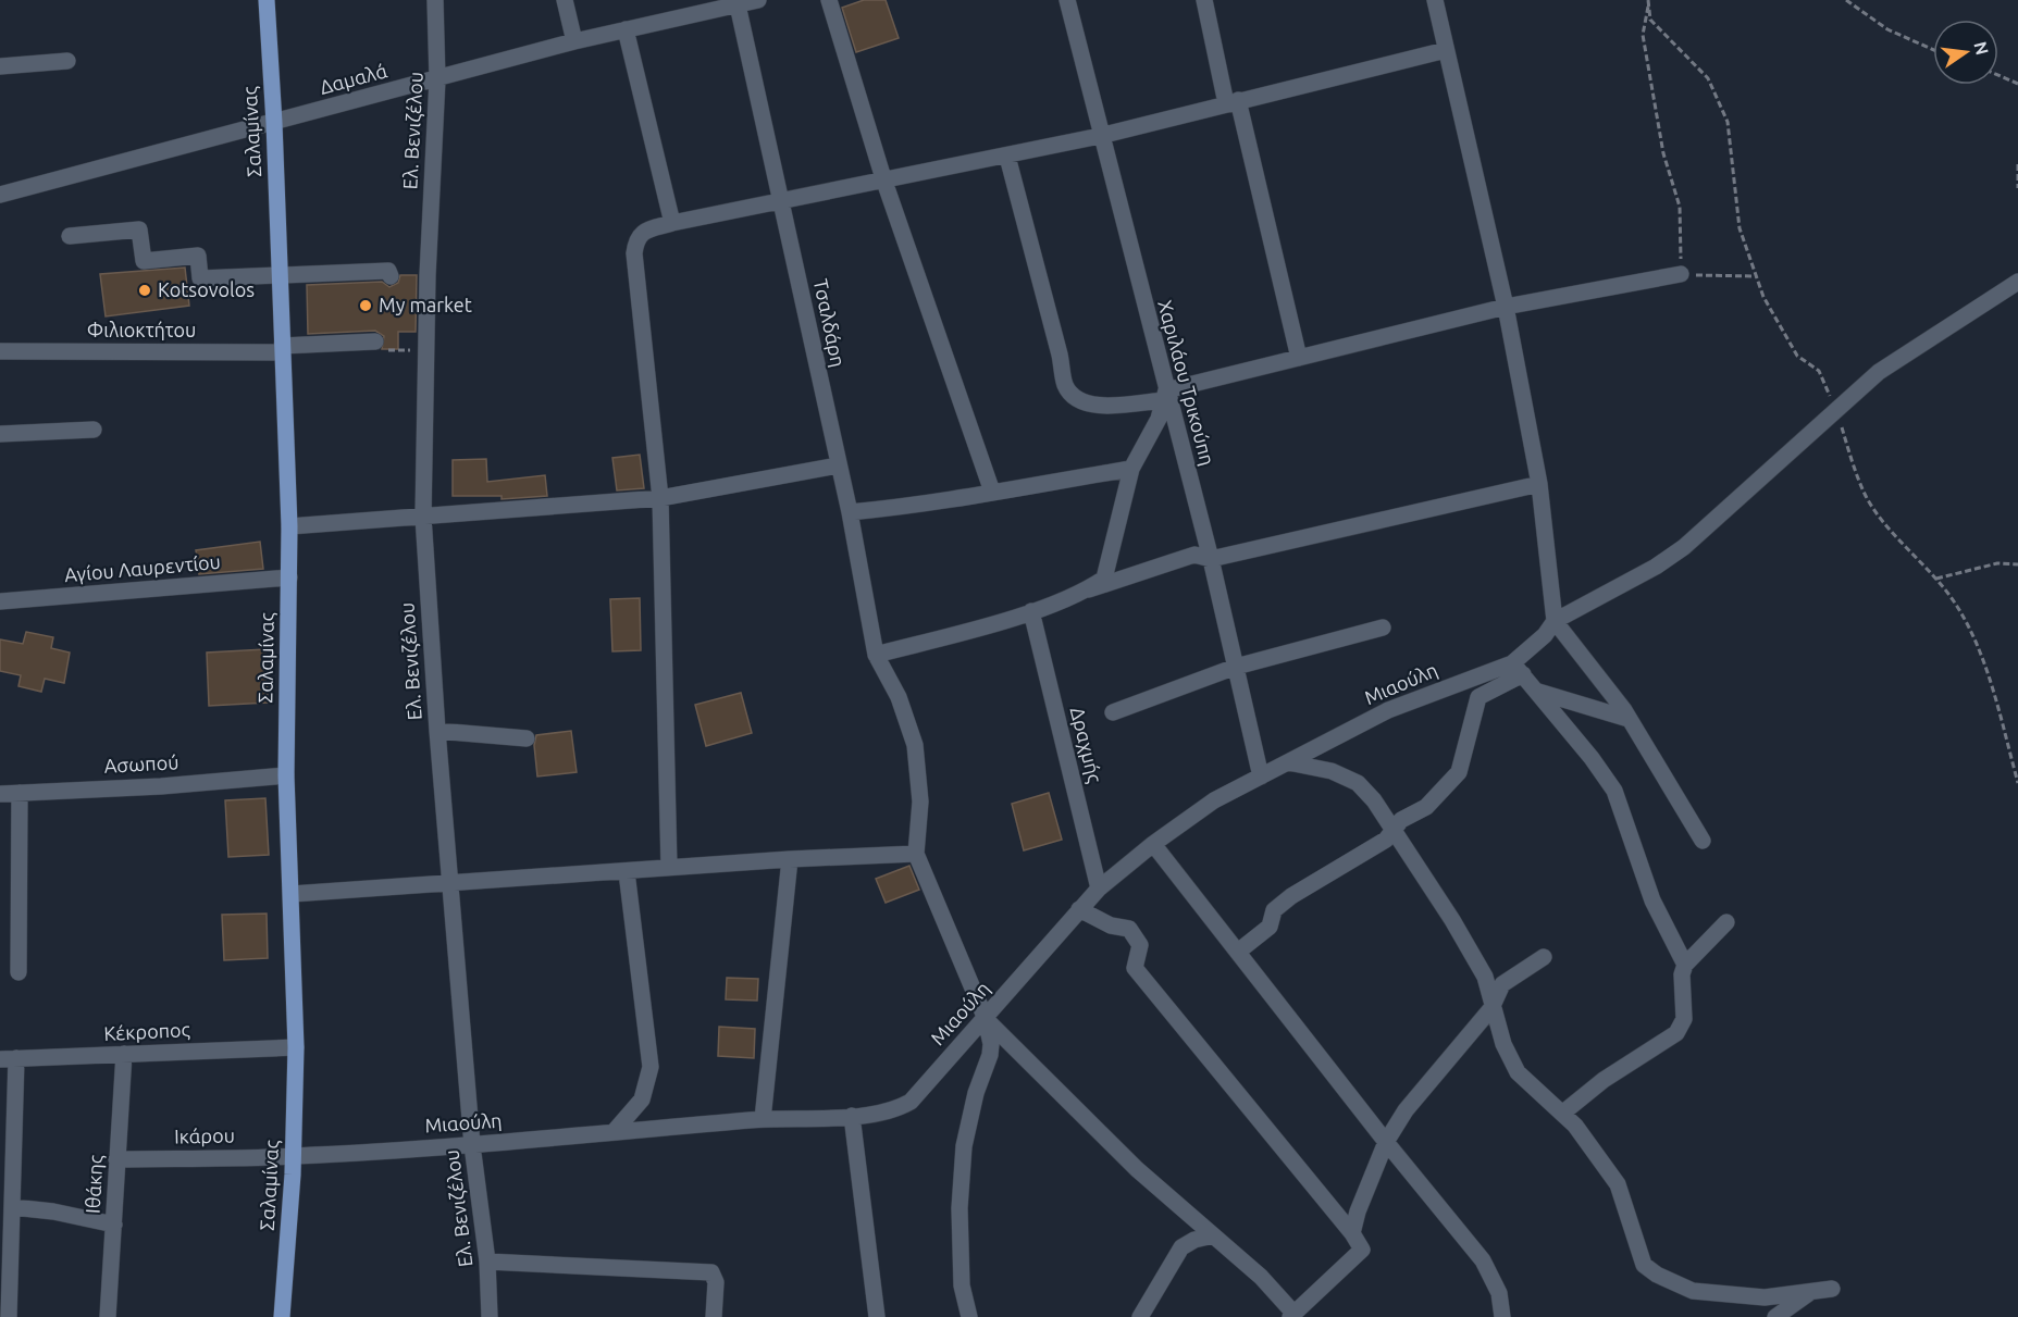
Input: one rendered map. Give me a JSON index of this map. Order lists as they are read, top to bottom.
{
  "streets": {
    "main road": ["Σαλαμίνας"],
    "street": [
      "Δαμαλά",
      "Ελ. Βενιζέλου",
      "Τσαλδάρη",
      "Φιλιοκτήτου",
      "Χαριλάου Τρικούπη",
      "Αγίου Λαυρεντίου",
      "Μιαούλη",
      "Δραχμής",
      "Ασωπού",
      "Κέκροπος",
      "Ικάρου",
      "Ιθάκης"
    ]
  },
  "crossings": [
    ["Δαμαλά", "Ελ. Βενιζέλου"],
    ["Δαμαλά", "Σαλαμίνας"],
    ["Δαμαλά", "Τσαλδάρη"],
    ["Ελ. Βενιζέλου", "Μιαούλη"],
    ["Σαλαμίνας", "Φιλιοκτήτου"],
    ["Σαλαμίνας", "Αγίου Λαυρεντίου"],
    ["Σαλαμίνας", "Μιαούλη"],
    ["Σαλαμίνας", "Ασωπού"],
    ["Σαλαμίνας", "Κέκροπος"],
    ["Σαλαμίνας", "Ικάρου"],
    ["Χαριλάου Τρικούπη", "Μιαούλη"],
    ["Μιαούλη", "Δραχμής"],
    ["Μιαούλη", "Ικάρου"],
    ["Κέκροπος", "Ιθάκης"],
    ["Ικάρου", "Ιθάκης"]
  ],
  "places": ["Kotsovolos", "My market"],
  "north": "right"
}
